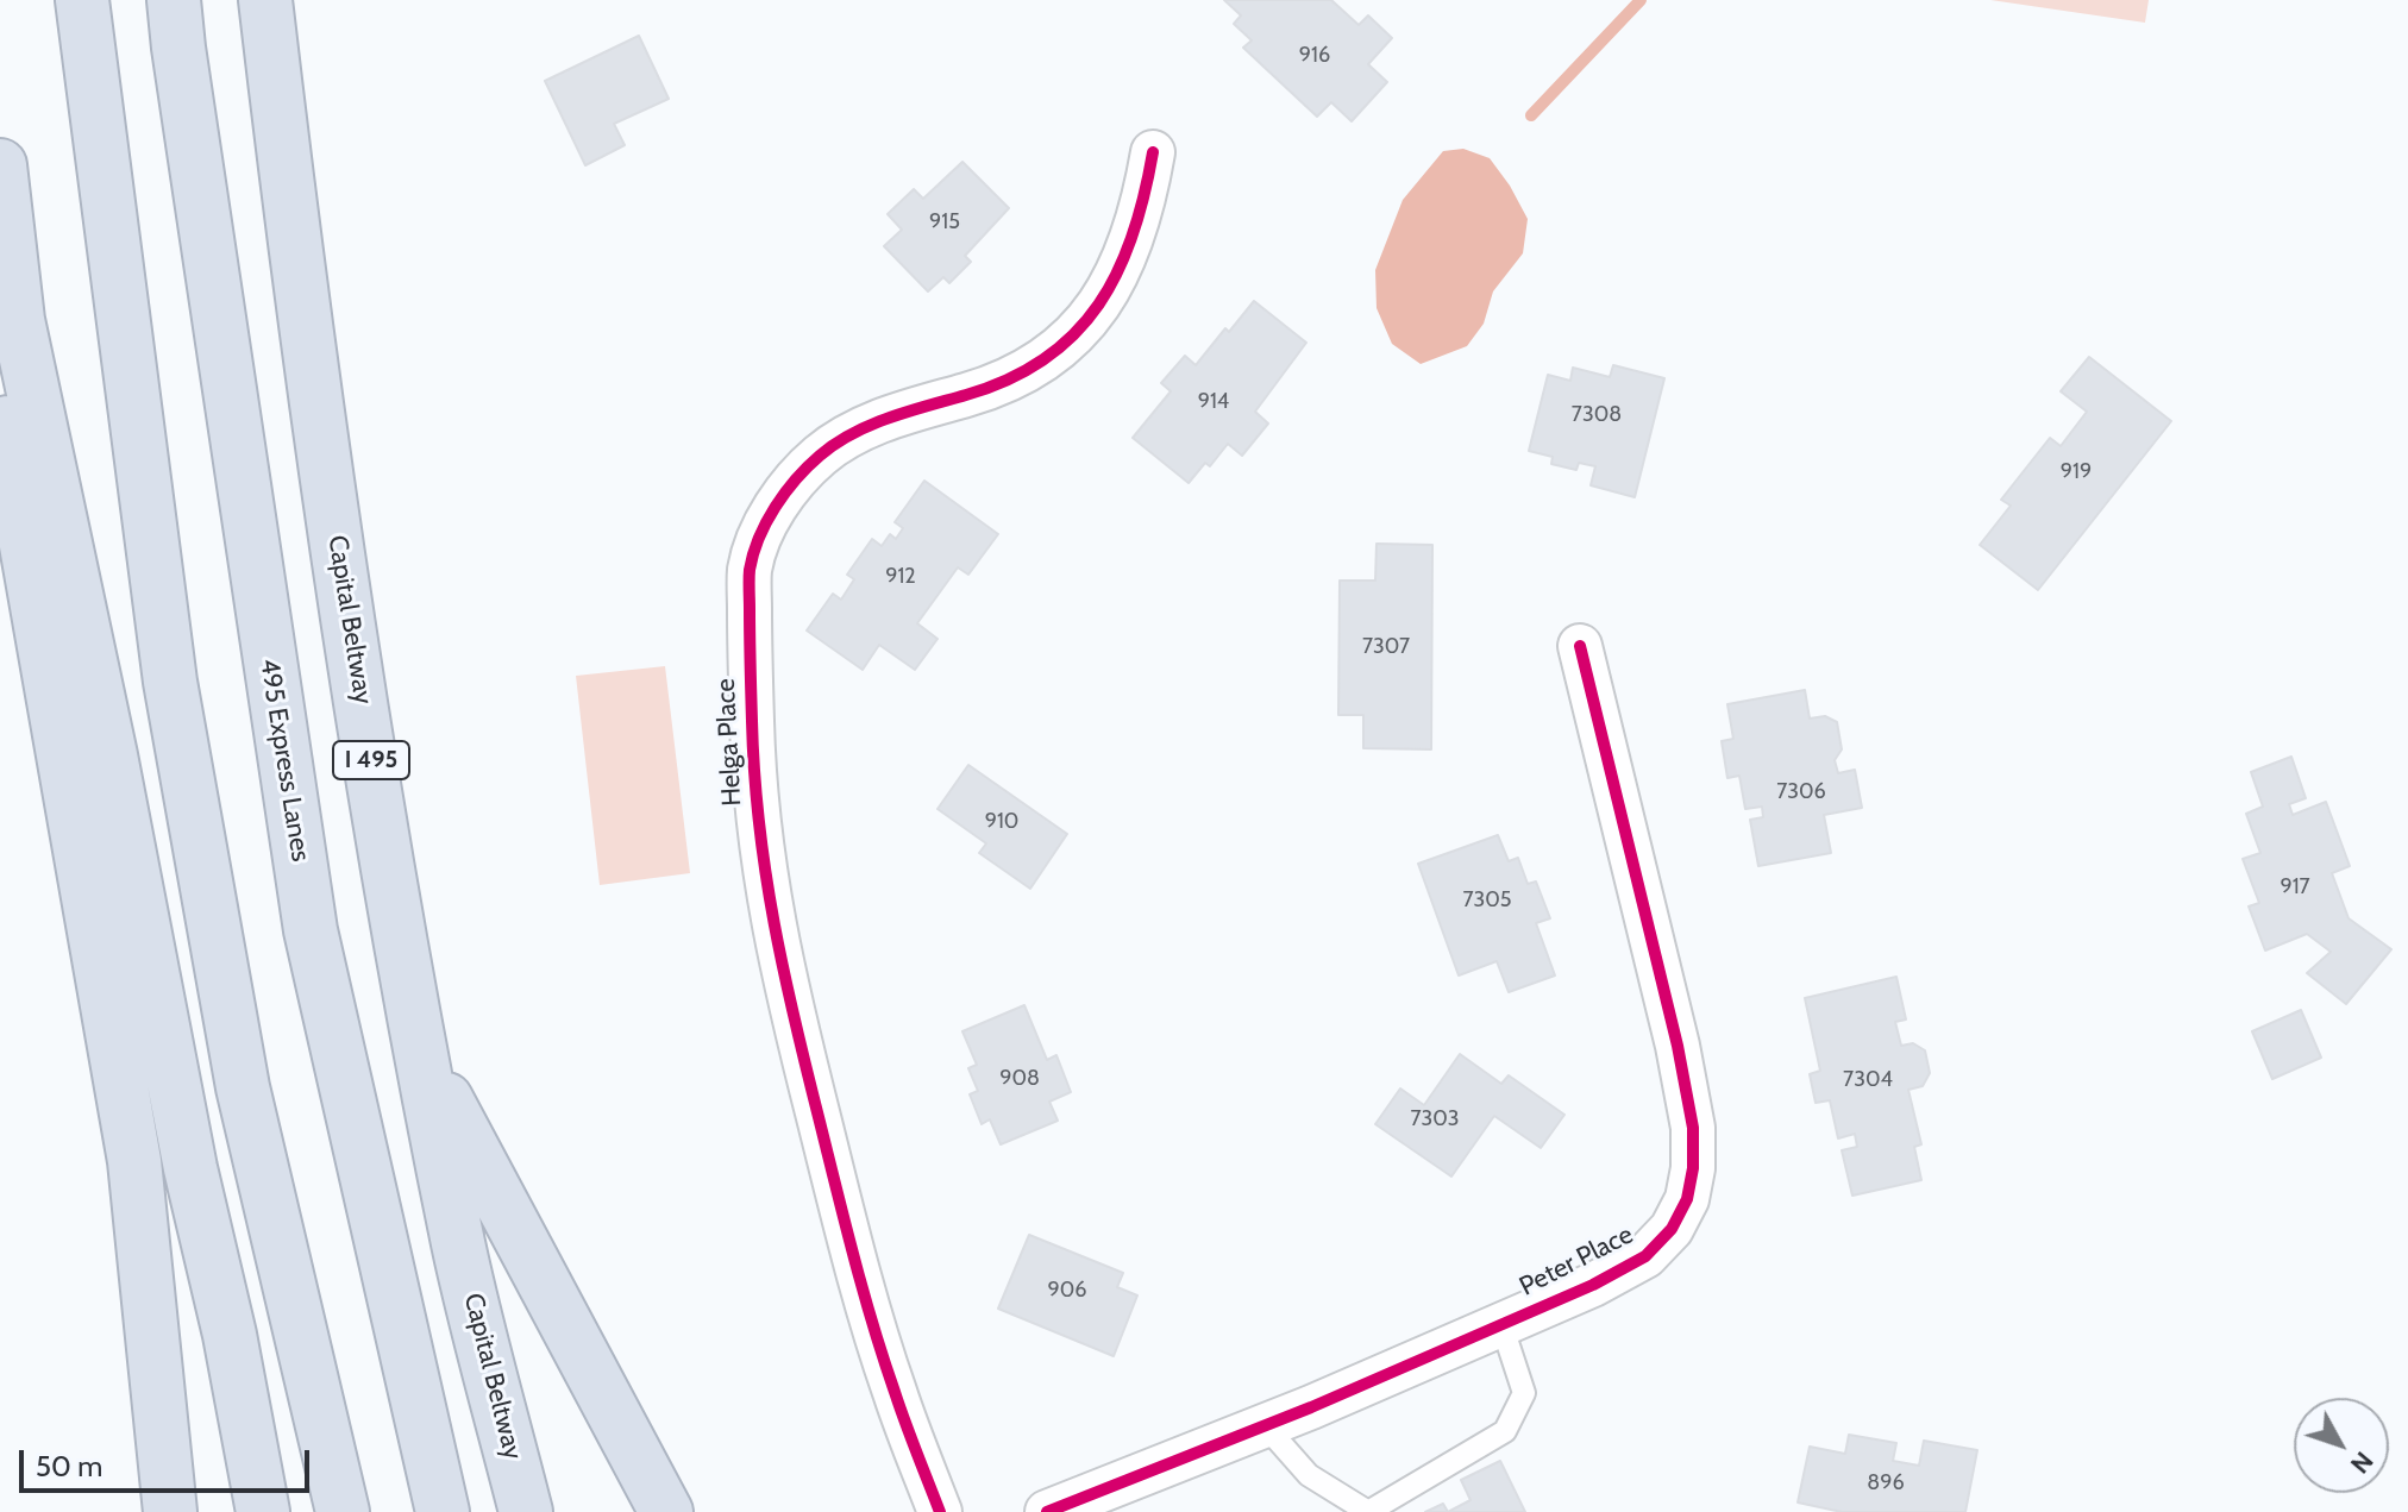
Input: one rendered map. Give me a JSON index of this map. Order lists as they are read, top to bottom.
{
  "streets": {
    "highway": ["Capital Beltway", "495 Express Lanes", "I 495"],
    "street": ["Helga Place", "Peter Place"]
  },
  "house_numbers": [
    "916",
    "915",
    "914",
    "7308",
    "919",
    "912",
    "7307",
    "7306",
    "910",
    "917",
    "7305",
    "908",
    "7304",
    "7303",
    "906",
    "896"
  ],
  "scale_bar": "50 m",
  "north": "bottom right"
}
